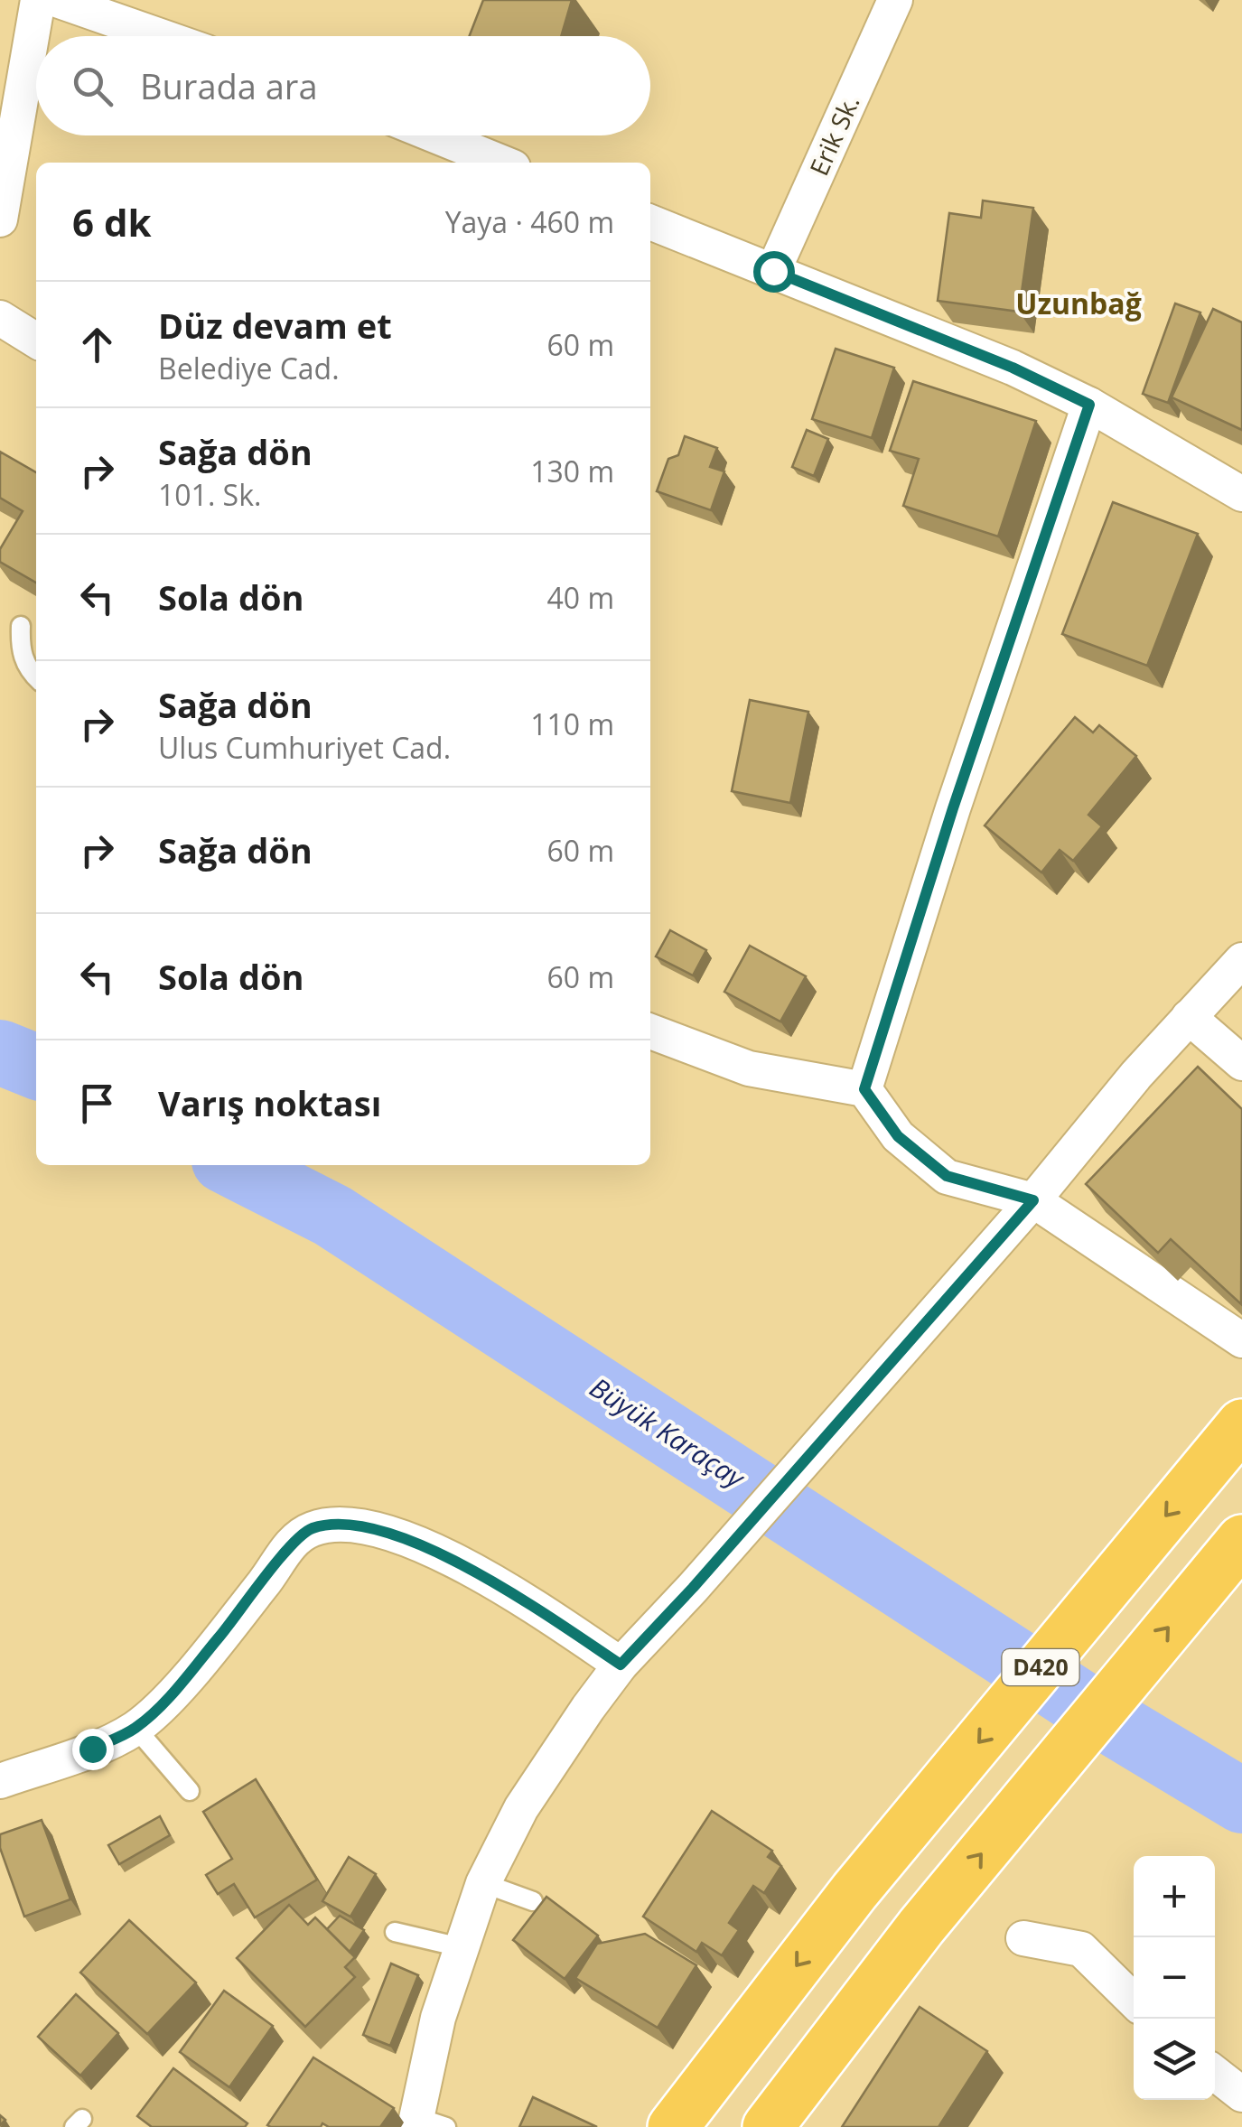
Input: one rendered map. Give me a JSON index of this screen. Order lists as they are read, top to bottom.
{
  "streets": {
    "highway": ["D420"],
    "street": ["Erik Sk."]
  },
  "districts": ["Uzunbağ"],
  "water": ["Büyük Karaçay"],
  "page": {
    "search": "Burada ara",
    "heading": ["6 dk", "Yaya · 460 m"],
    "list": [
      ["Düz devam et", "Belediye Cad.", "60 m"],
      ["Sağa dön", "101. Sk.", "130 m"],
      ["Sola dön", "40 m"],
      ["Sağa dön", "Ulus Cumhuriyet Cad.", "110 m"],
      ["Sağa dön", "60 m"],
      ["Sola dön", "60 m"],
      "Varış noktası"
    ],
    "map_buttons": ["+", "−"]
  }
}
